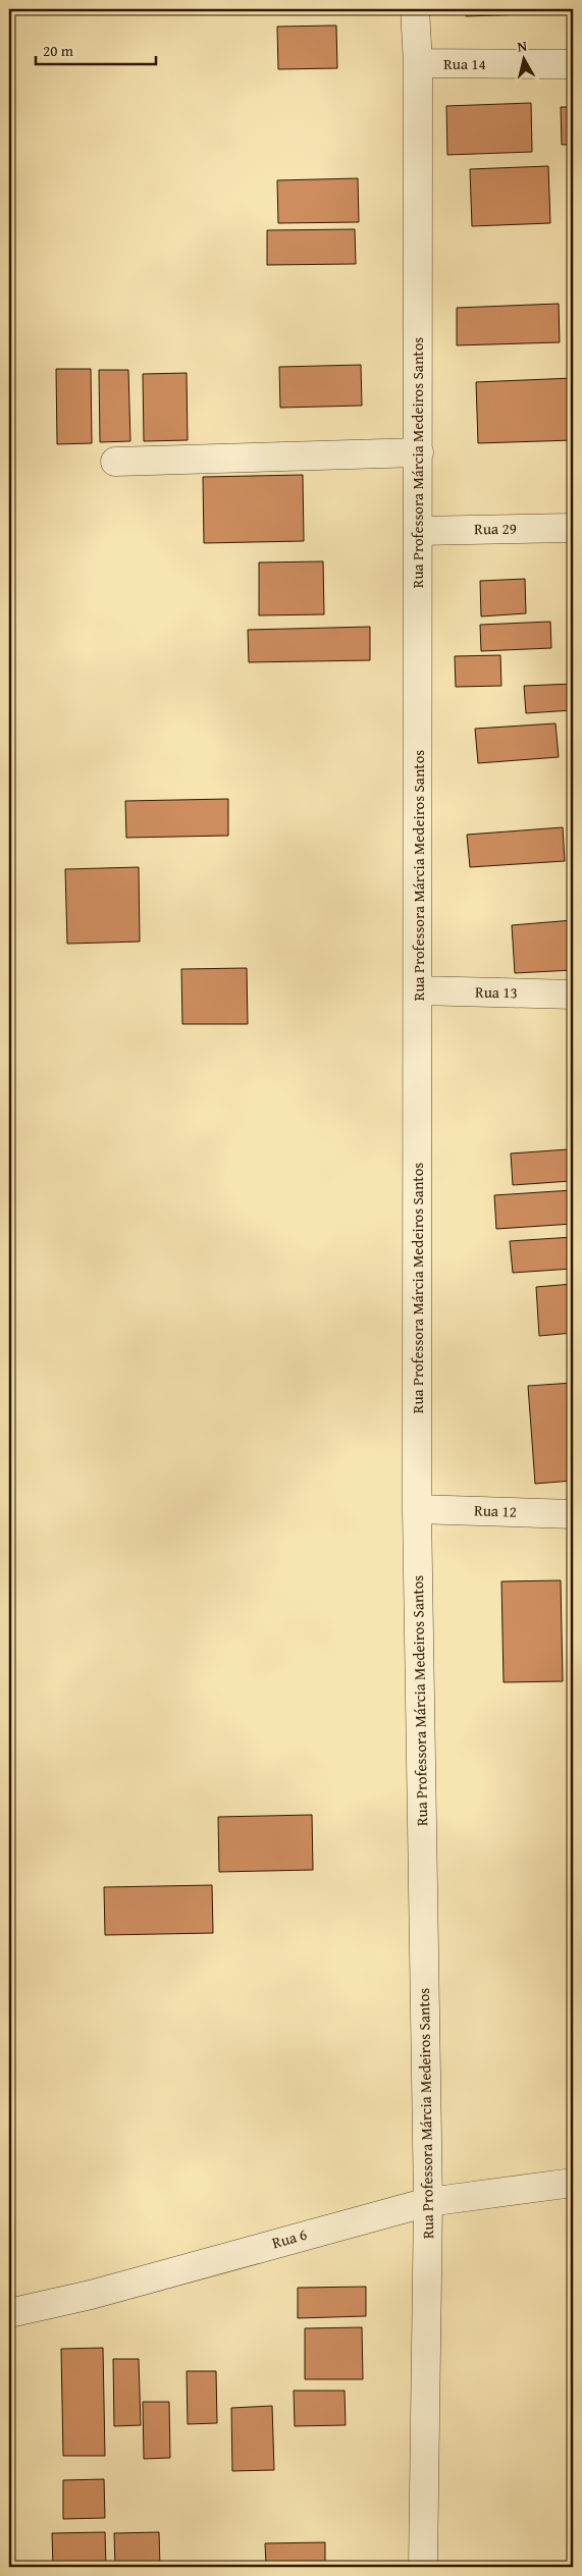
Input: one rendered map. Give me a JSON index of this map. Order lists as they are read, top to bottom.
{
  "streets": {
    "street": [
      "Rua 14",
      "Rua Professora Márcia Medeiros Santos",
      "Rua 29",
      "Rua 13",
      "Rua 12",
      "Rua 6"
    ]
  },
  "crossings": [
    ["Rua 14", "Rua Professora Márcia Medeiros Santos"],
    ["Rua Professora Márcia Medeiros Santos", "Rua 29"],
    ["Rua Professora Márcia Medeiros Santos", "Rua 13"],
    ["Rua Professora Márcia Medeiros Santos", "Rua 12"],
    ["Rua Professora Márcia Medeiros Santos", "Rua 6"]
  ],
  "scale_bar": "20 m",
  "north": "top"
}
